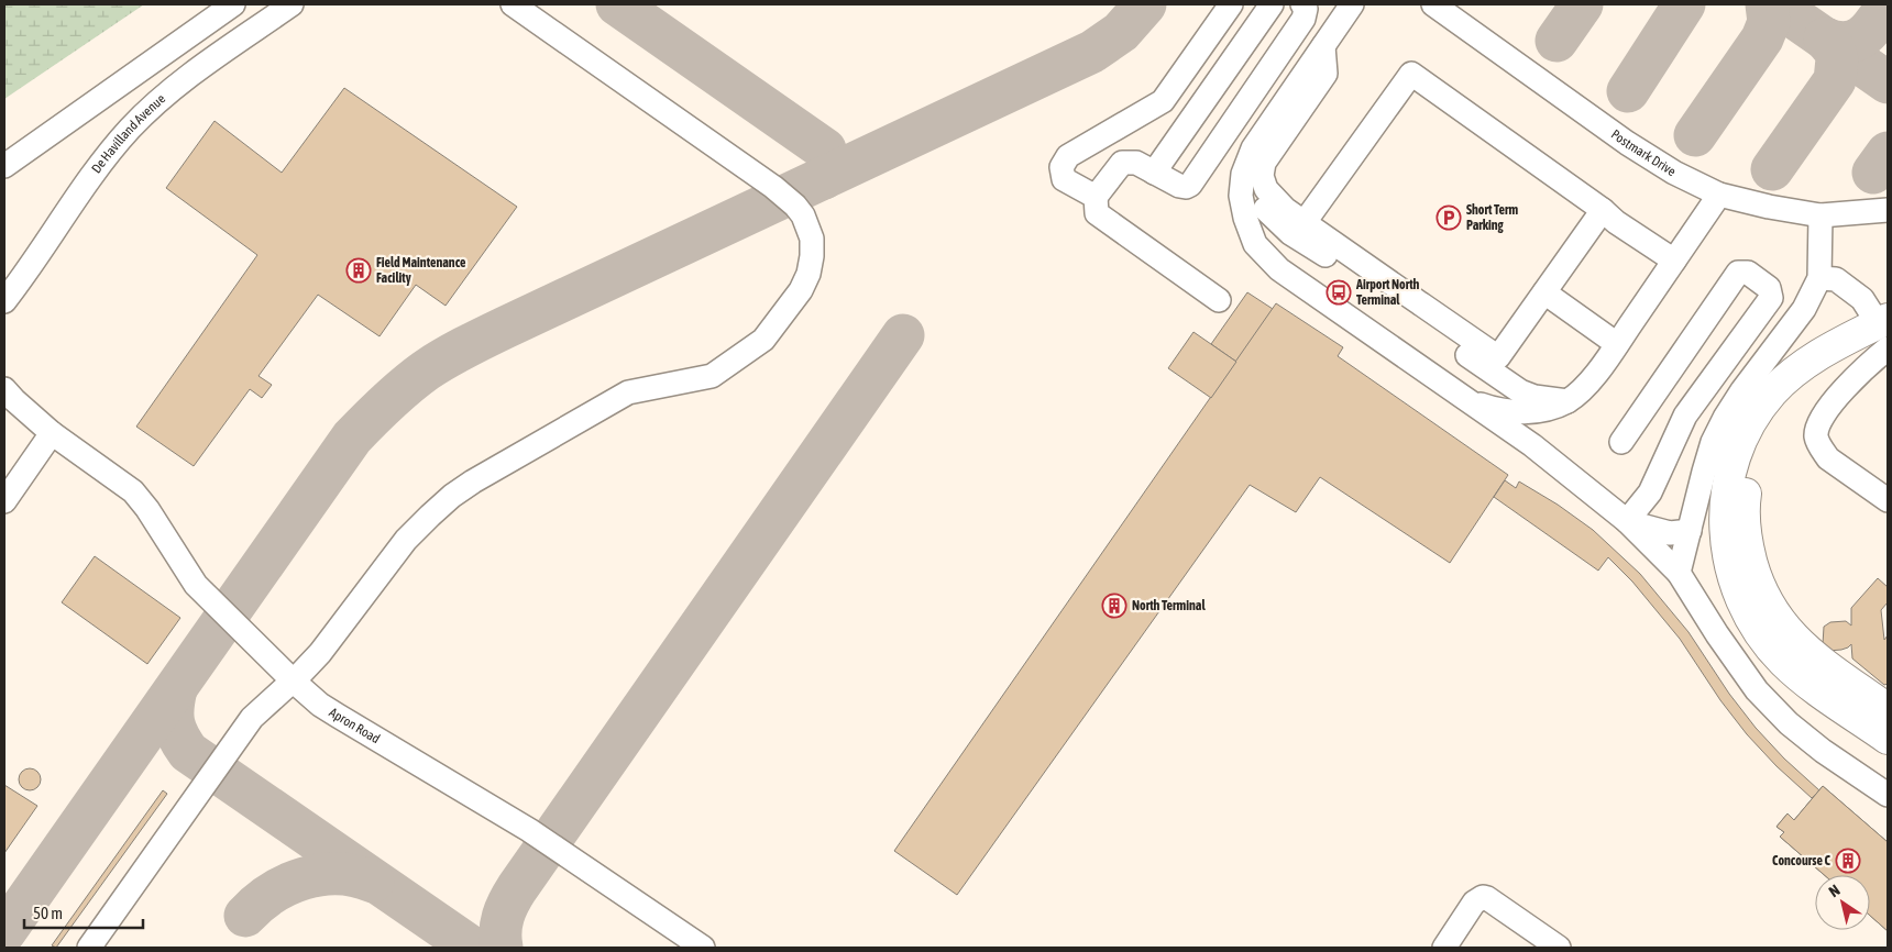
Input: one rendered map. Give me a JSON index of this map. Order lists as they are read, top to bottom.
{
  "streets": {
    "street": ["De Havilland Avenue", "Postmark Drive", "Apron Road"]
  },
  "places": {
    "parking": ["Short Term Parking"],
    "building": ["Field Maintenance Facility", "North Terminal", "Concourse C"],
    "bus stop": ["Airport North Terminal"]
  },
  "scale_bar": "50 m",
  "north": "top left"
}
